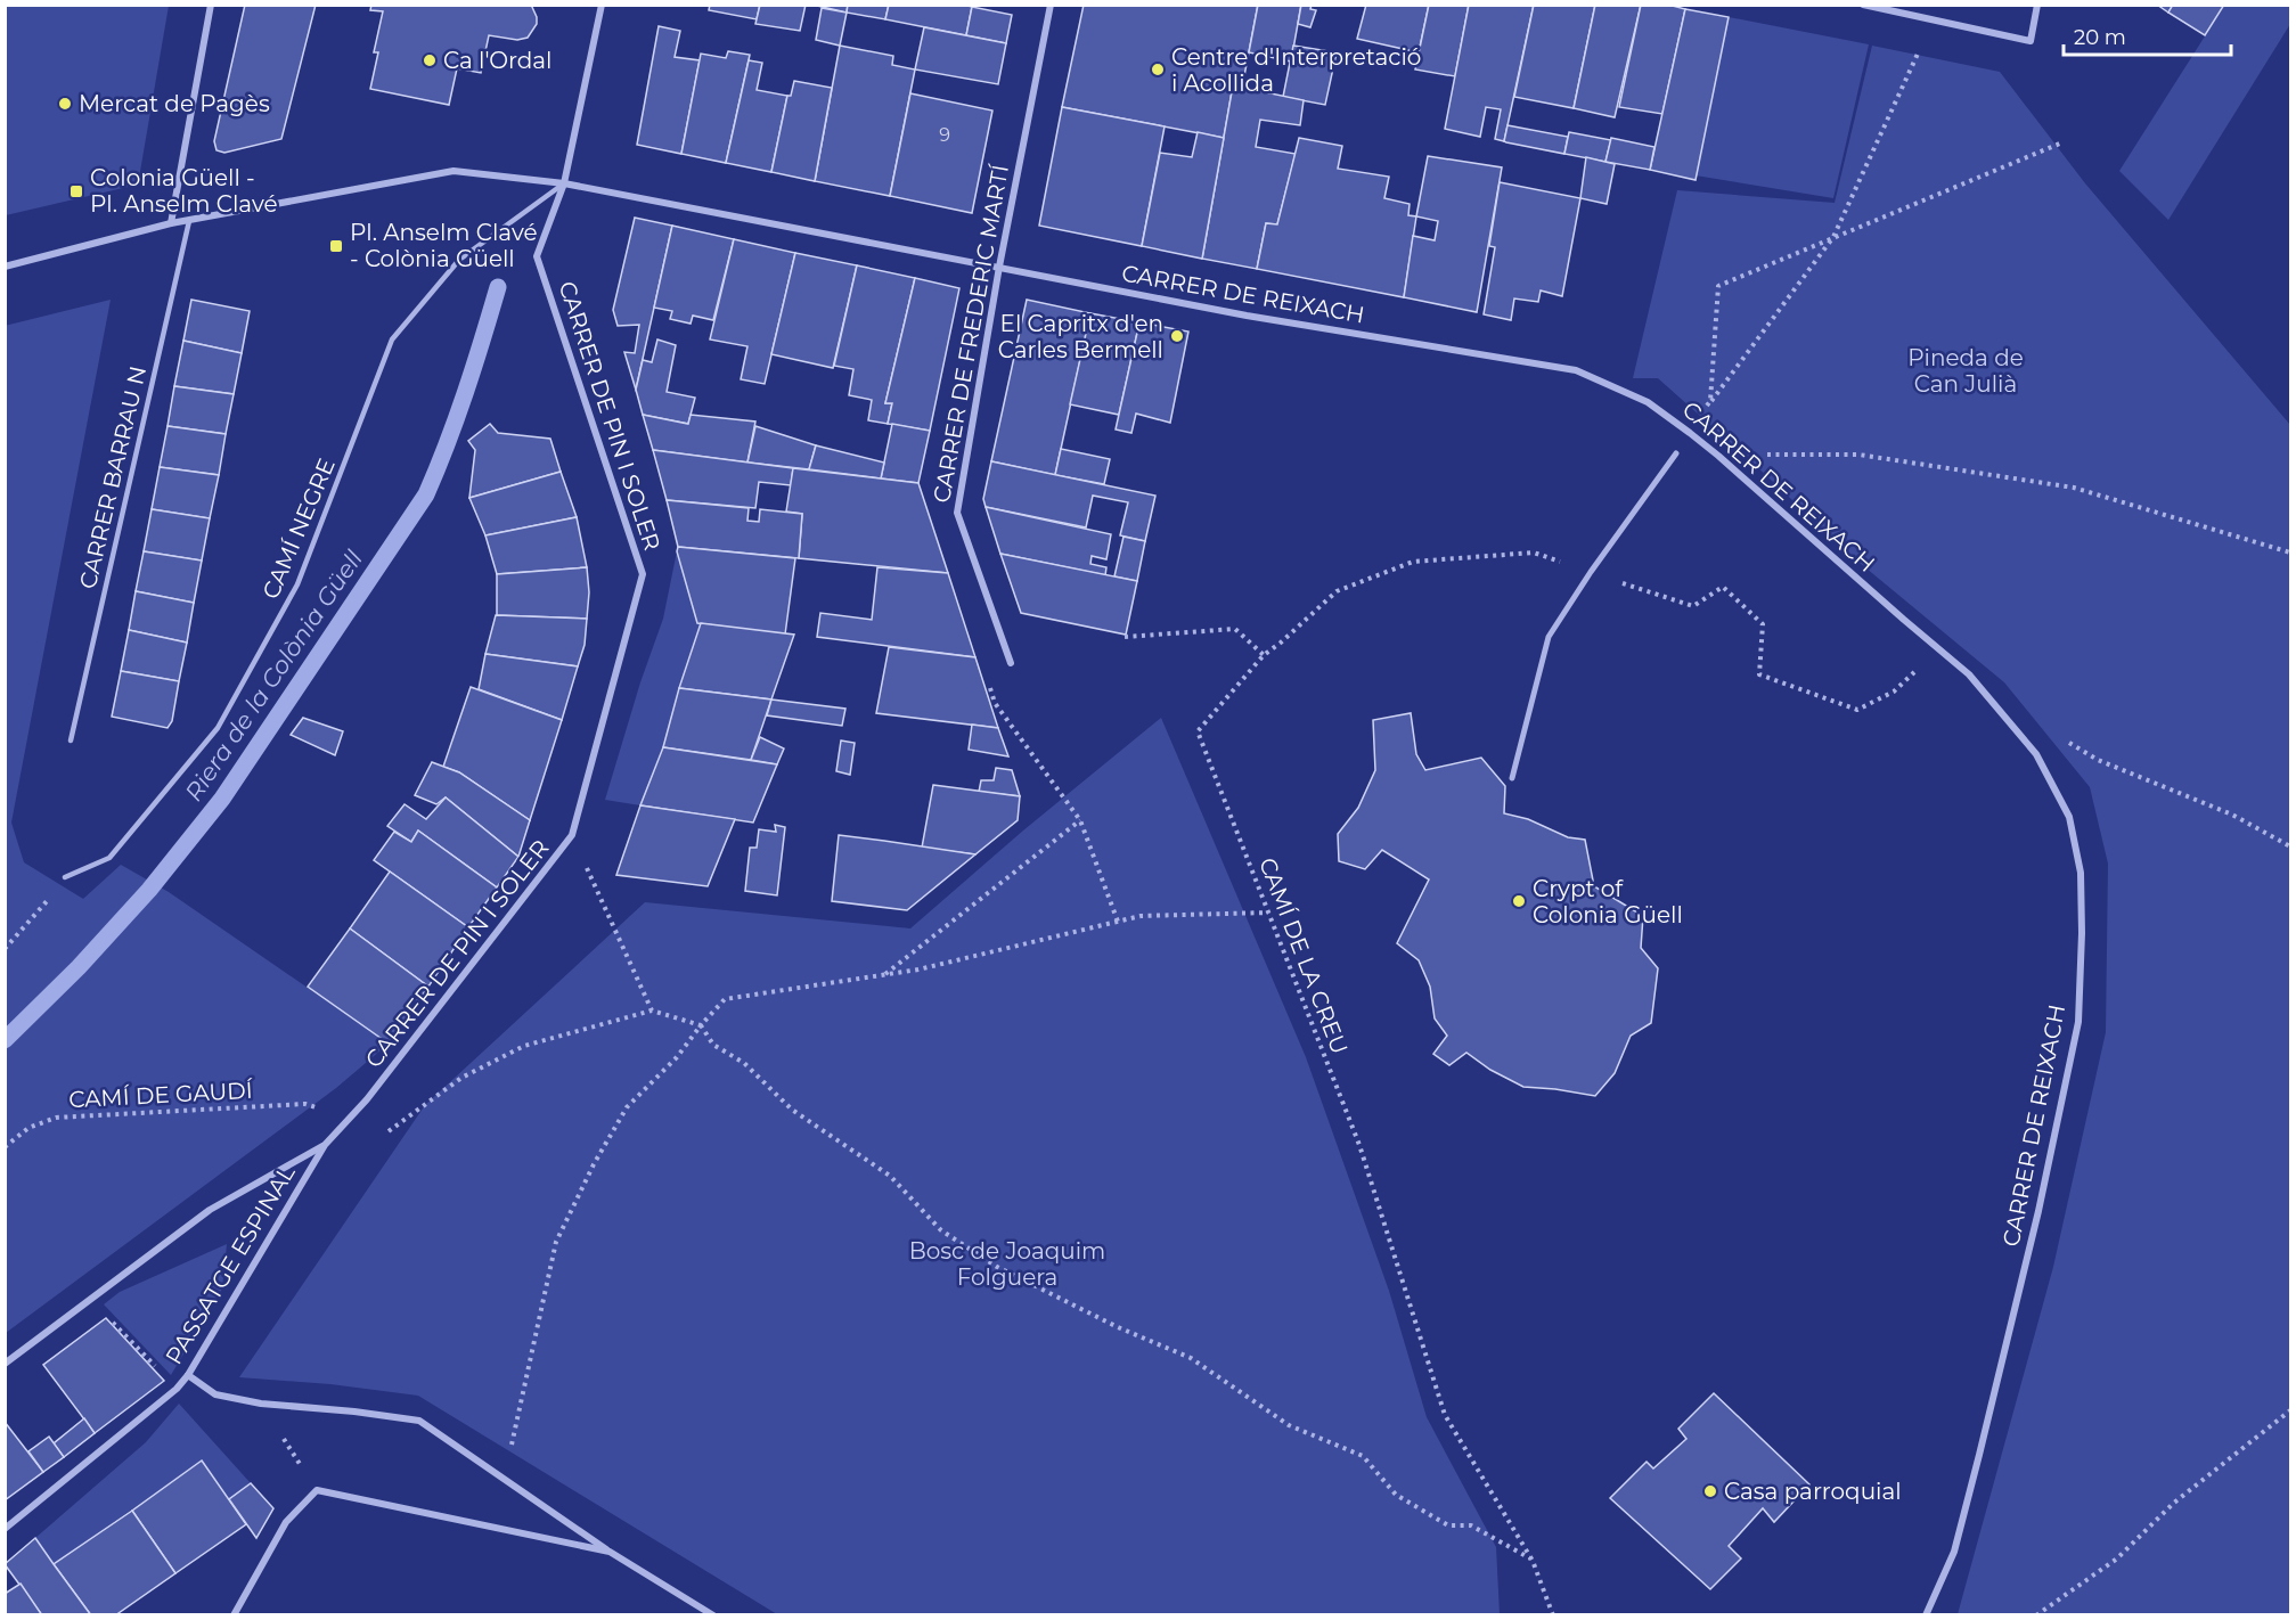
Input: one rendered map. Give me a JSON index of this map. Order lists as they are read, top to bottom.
{
  "streets": {
    "street": [
      "CARRER DE REIXACH",
      "CARRER DE FREDERIC MARTÍ",
      "CARRER DE PIN I SOLER",
      "PASSATGE ESPINAL"
    ],
    "lane": ["CARRER BARRAU N", "CAMÍ NEGRE"],
    "path": ["CAMÍ DE LA CREU", "CAMÍ DE GAUDÍ"]
  },
  "crossings": [
    ["CARRER DE REIXACH", "CARRER DE FREDERIC MARTÍ"],
    ["CARRER DE REIXACH", "CARRER DE PIN I SOLER"],
    ["CARRER DE REIXACH", "CARRER BARRAU N"],
    ["CARRER DE REIXACH", "CAMÍ NEGRE"],
    ["CARRER DE REIXACH", "CAMÍ DE LA CREU"],
    ["CARRER DE PIN I SOLER", "CAMÍ NEGRE"],
    ["CARRER DE PIN I SOLER", "PASSATGE ESPINAL"]
  ],
  "water": ["Riera de la Colònia Güell"],
  "parks": ["Pineda de Can Julià", "Bosc de Joaquim Folguera"],
  "places": {
    "other": [
      "Ca l'Ordal",
      "Centre d'Interpretació i Acollida",
      "Mercat de Pagès",
      "El Capritx d'en Carles Bermell",
      "Crypt of Colonia Güell",
      "Casa parroquial"
    ],
    "transit": ["Colonia Güell - Pl. Anselm Clavé", "Pl. Anselm Clavé - Colònia Güell"]
  },
  "house_numbers": ["9"],
  "scale_bar": "20 m"
}
